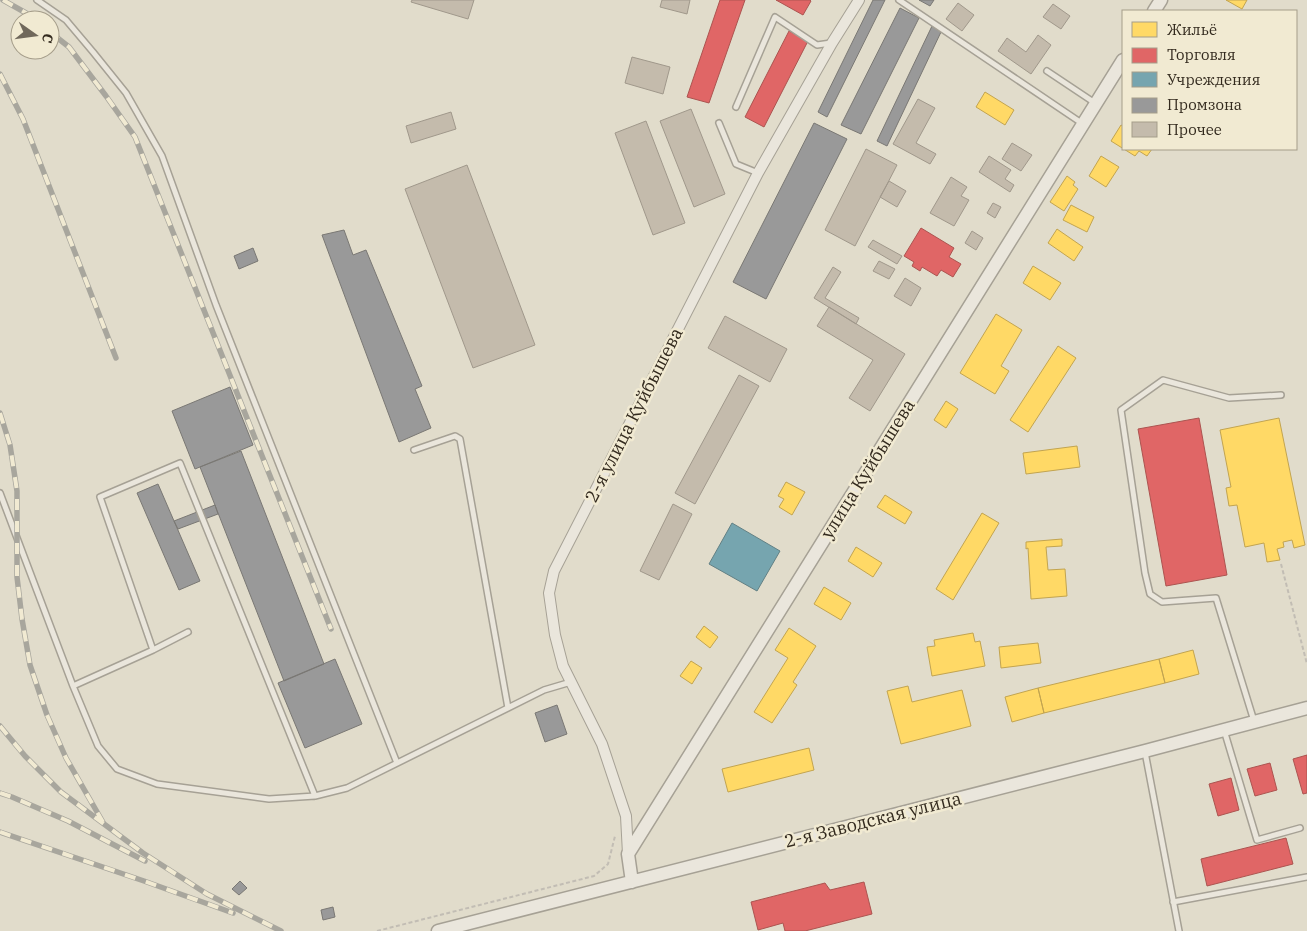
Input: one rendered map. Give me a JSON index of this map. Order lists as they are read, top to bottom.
{
  "streets": {
    "street": ["2-я улица Куйбышева", "улица Куйбышева", "2-я Заводская улица"]
  },
  "crossings": [
    ["2-я улица Куйбышева", "улица Куйбышева"]
  ],
  "legend": [
    "Жильё",
    "Торговля",
    "Учреждения",
    "Промзона",
    "Прочее"
  ],
  "north": "right"
}
